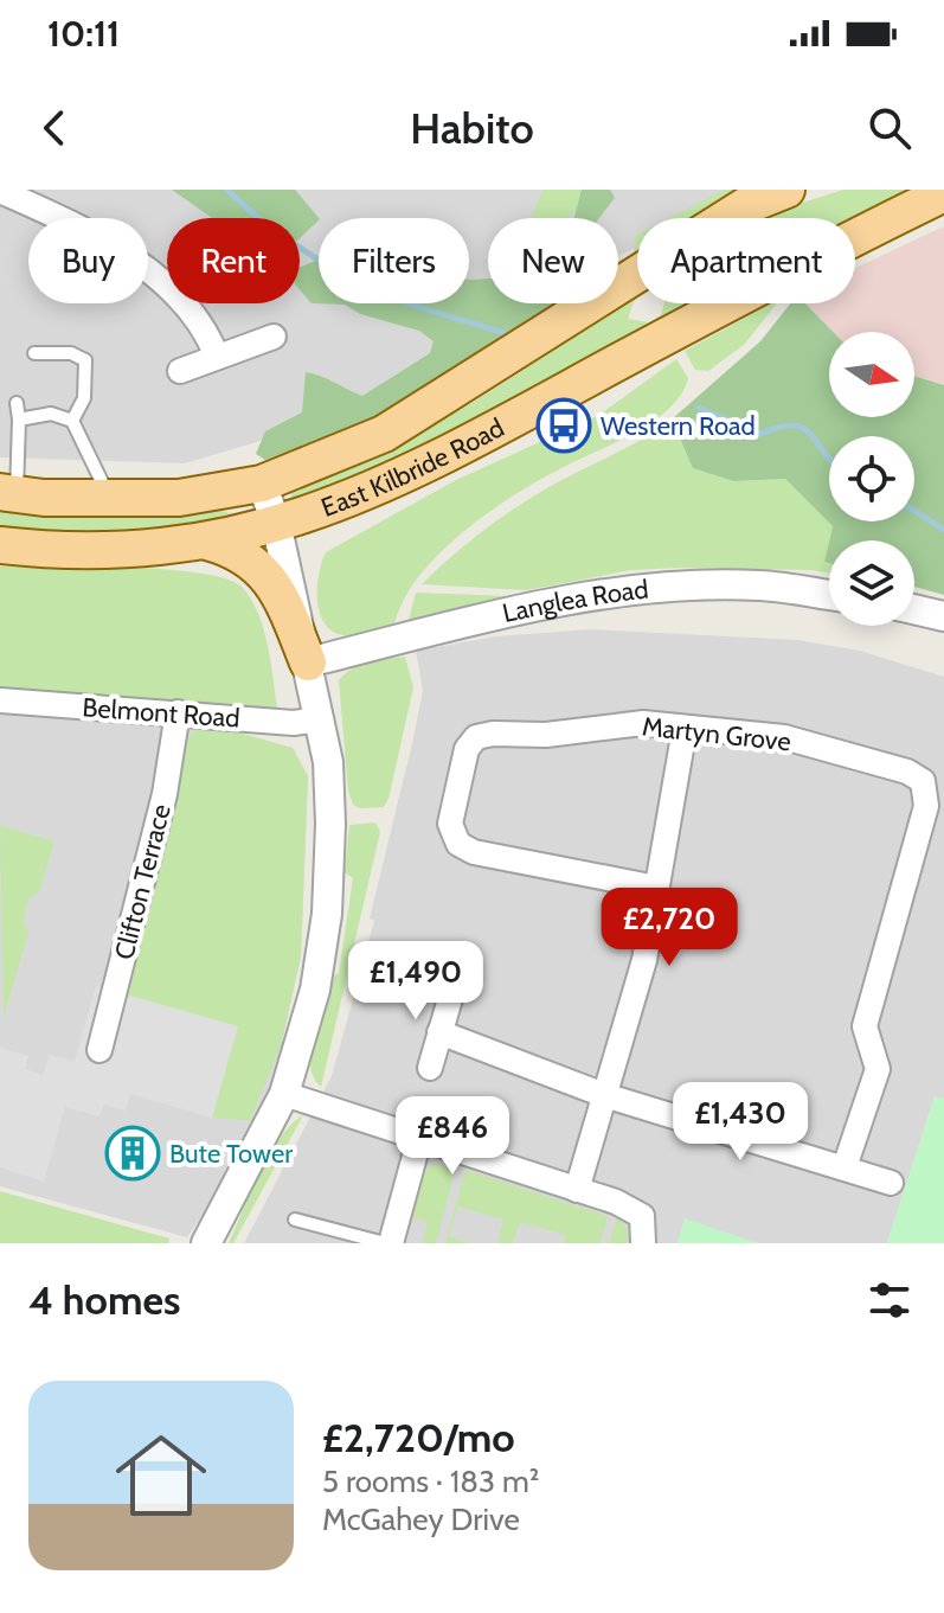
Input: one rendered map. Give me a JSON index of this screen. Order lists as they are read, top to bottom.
{
  "streets": {
    "main road": ["East Kilbride Road"],
    "street": [
      "Langlea Road",
      "Belmont Road",
      "Martyn Grove",
      "Clifton Terrace"
    ]
  },
  "crossings": [
    ["Belmont Road", "Clifton Terrace"]
  ],
  "places": {
    "bus stop": ["Western Road"],
    "building": ["Bute Tower"]
  },
  "north": "right",
  "page": {
    "status": "10:11",
    "header": "Habito",
    "chip": [
      "Buy",
      "Rent",
      "Filters",
      "New",
      "Apartment"
    ],
    "price": [
      "£2,720",
      "£1,490",
      "£1,430",
      "£846"
    ],
    "heading": "4 homes",
    "list": [
      {
        "name": "£2,720/mo",
        "note": "5 rooms · 183 m² · McGahey Drive"
      }
    ]
  }
}
